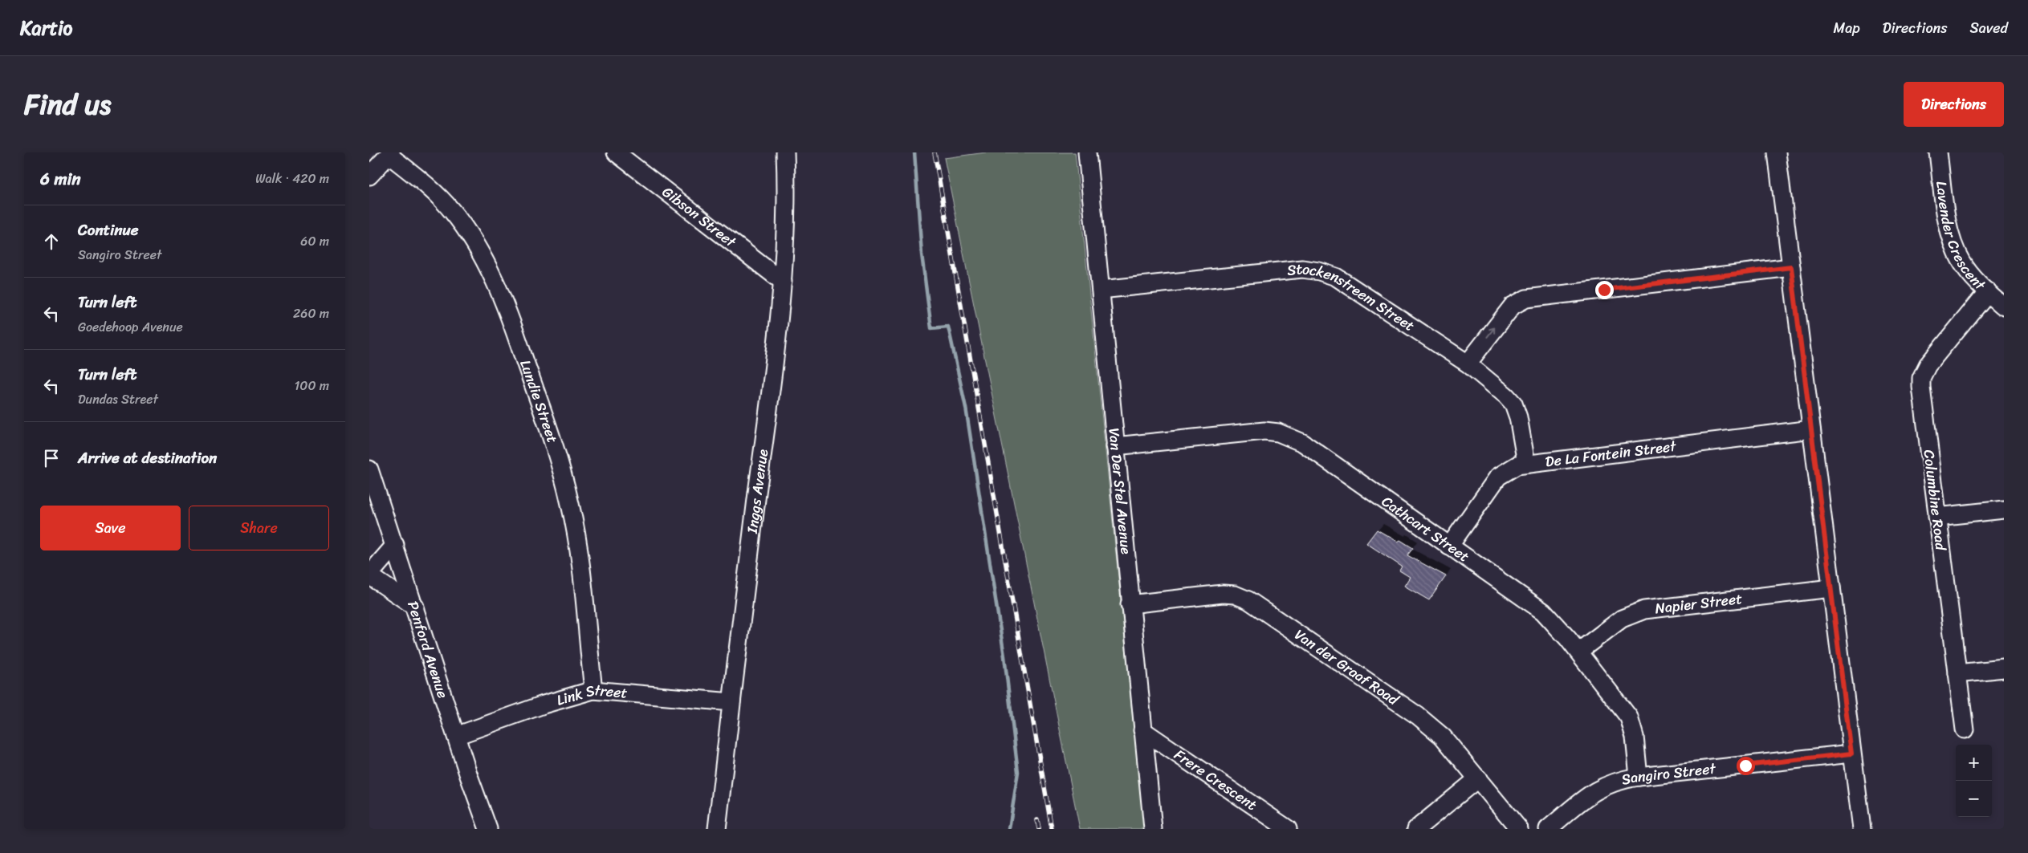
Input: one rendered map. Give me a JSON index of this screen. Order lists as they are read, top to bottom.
{
  "streets": {
    "street": [
      "Gibson Street",
      "Lavender Crescent",
      "Stockenstreem Street",
      "Lundie Street",
      "De La Fontein Street",
      "Inggs Avenue",
      "Van Der Stel Avenue",
      "Columbine Road",
      "Cathcart Street",
      "Napier Street",
      "Penford Avenue",
      "Van der Graaf Road",
      "Link Street",
      "Sangiro Street",
      "Frere Crescent"
    ]
  },
  "crossings": [
    ["Gibson Street", "Inggs Avenue"],
    ["Lavender Crescent", "Columbine Road"],
    ["Stockenstreem Street", "De La Fontein Street"],
    ["Stockenstreem Street", "Van Der Stel Avenue"],
    ["Lundie Street", "Link Street"],
    ["De La Fontein Street", "Cathcart Street"],
    ["Inggs Avenue", "Link Street"],
    ["Van Der Stel Avenue", "Cathcart Street"],
    ["Van Der Stel Avenue", "Van der Graaf Road"],
    ["Van Der Stel Avenue", "Frere Crescent"],
    ["Cathcart Street", "Napier Street"],
    ["Cathcart Street", "Sangiro Street"],
    ["Penford Avenue", "Link Street"]
  ],
  "page": {
    "header": "Kartio",
    "nav": ["Map", "Directions", "Saved"],
    "title": "Find us",
    "buttons": [
      "Directions",
      ["Save", "Share"]
    ],
    "heading": ["6 min", "Walk · 420 m"],
    "list": [
      ["Continue", "Sangiro Street", "60 m"],
      ["Turn left", "Goedehoop Avenue", "260 m"],
      ["Turn left", "Dundas Street", "100 m"],
      "Arrive at destination"
    ],
    "map_buttons": ["+", "−"]
  }
}
